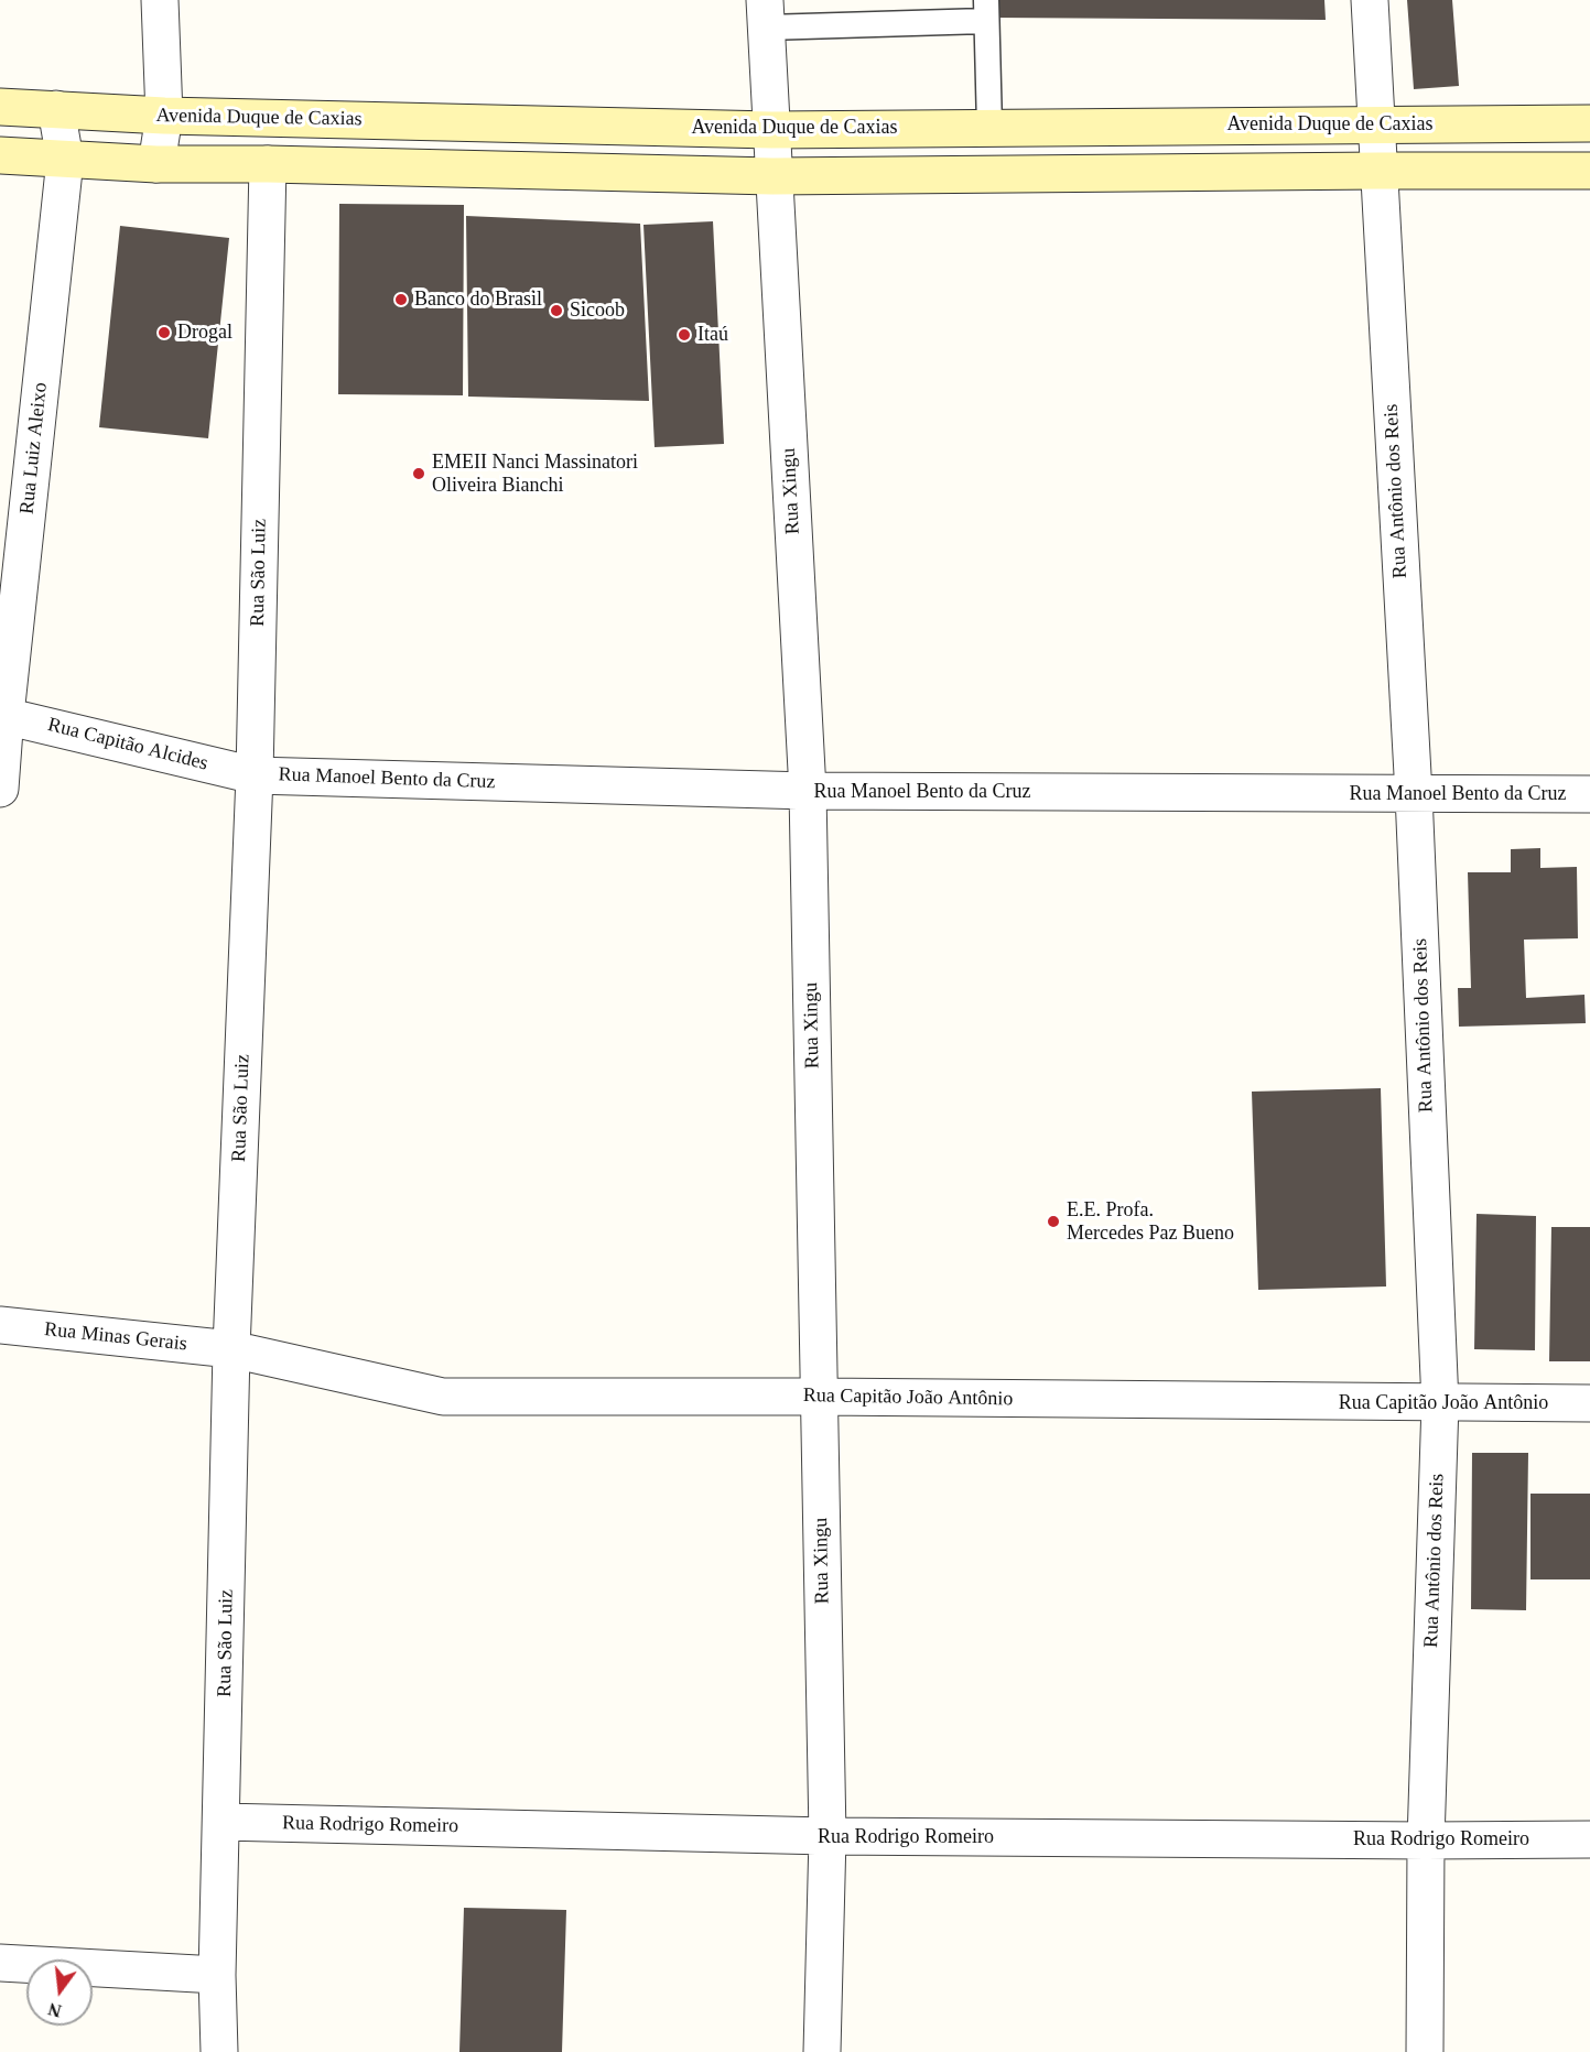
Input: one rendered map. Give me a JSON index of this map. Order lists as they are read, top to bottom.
{
  "streets": {
    "main road": ["Avenida Duque de Caxias"],
    "street": [
      "Rua Luiz Aleixo",
      "Rua Xingu",
      "Rua Antônio dos Reis",
      "Rua São Luiz",
      "Rua Capitão Alcides",
      "Rua Manoel Bento da Cruz",
      "Rua Minas Gerais",
      "Rua Capitão João Antônio",
      "Rua Rodrigo Romeiro"
    ]
  },
  "crossings": [
    ["Avenida Duque de Caxias", "Rua Luiz Aleixo"],
    ["Avenida Duque de Caxias", "Rua Xingu"],
    ["Avenida Duque de Caxias", "Rua Antônio dos Reis"],
    ["Rua Luiz Aleixo", "Rua Capitão Alcides"],
    ["Rua Xingu", "Rua Manoel Bento da Cruz"],
    ["Rua Xingu", "Rua Capitão João Antônio"],
    ["Rua Xingu", "Rua Rodrigo Romeiro"],
    ["Rua Antônio dos Reis", "Rua Manoel Bento da Cruz"],
    ["Rua Antônio dos Reis", "Rua Capitão João Antônio"],
    ["Rua Antônio dos Reis", "Rua Rodrigo Romeiro"],
    ["Rua São Luiz", "Rua Capitão Alcides"],
    ["Rua São Luiz", "Rua Manoel Bento da Cruz"],
    ["Rua São Luiz", "Rua Minas Gerais"],
    ["Rua São Luiz", "Rua Capitão João Antônio"],
    ["Rua São Luiz", "Rua Rodrigo Romeiro"],
    ["Rua Capitão Alcides", "Rua Manoel Bento da Cruz"],
    ["Rua Minas Gerais", "Rua Capitão João Antônio"]
  ],
  "places": [
    "Banco do Brasil",
    "Sicoob",
    "Drogal",
    "Itaú",
    "EMEII Nanci Massinatori Oliveira Bianchi",
    "E.E. Profa. Mercedes Paz Bueno"
  ],
  "north": "bottom"
}
